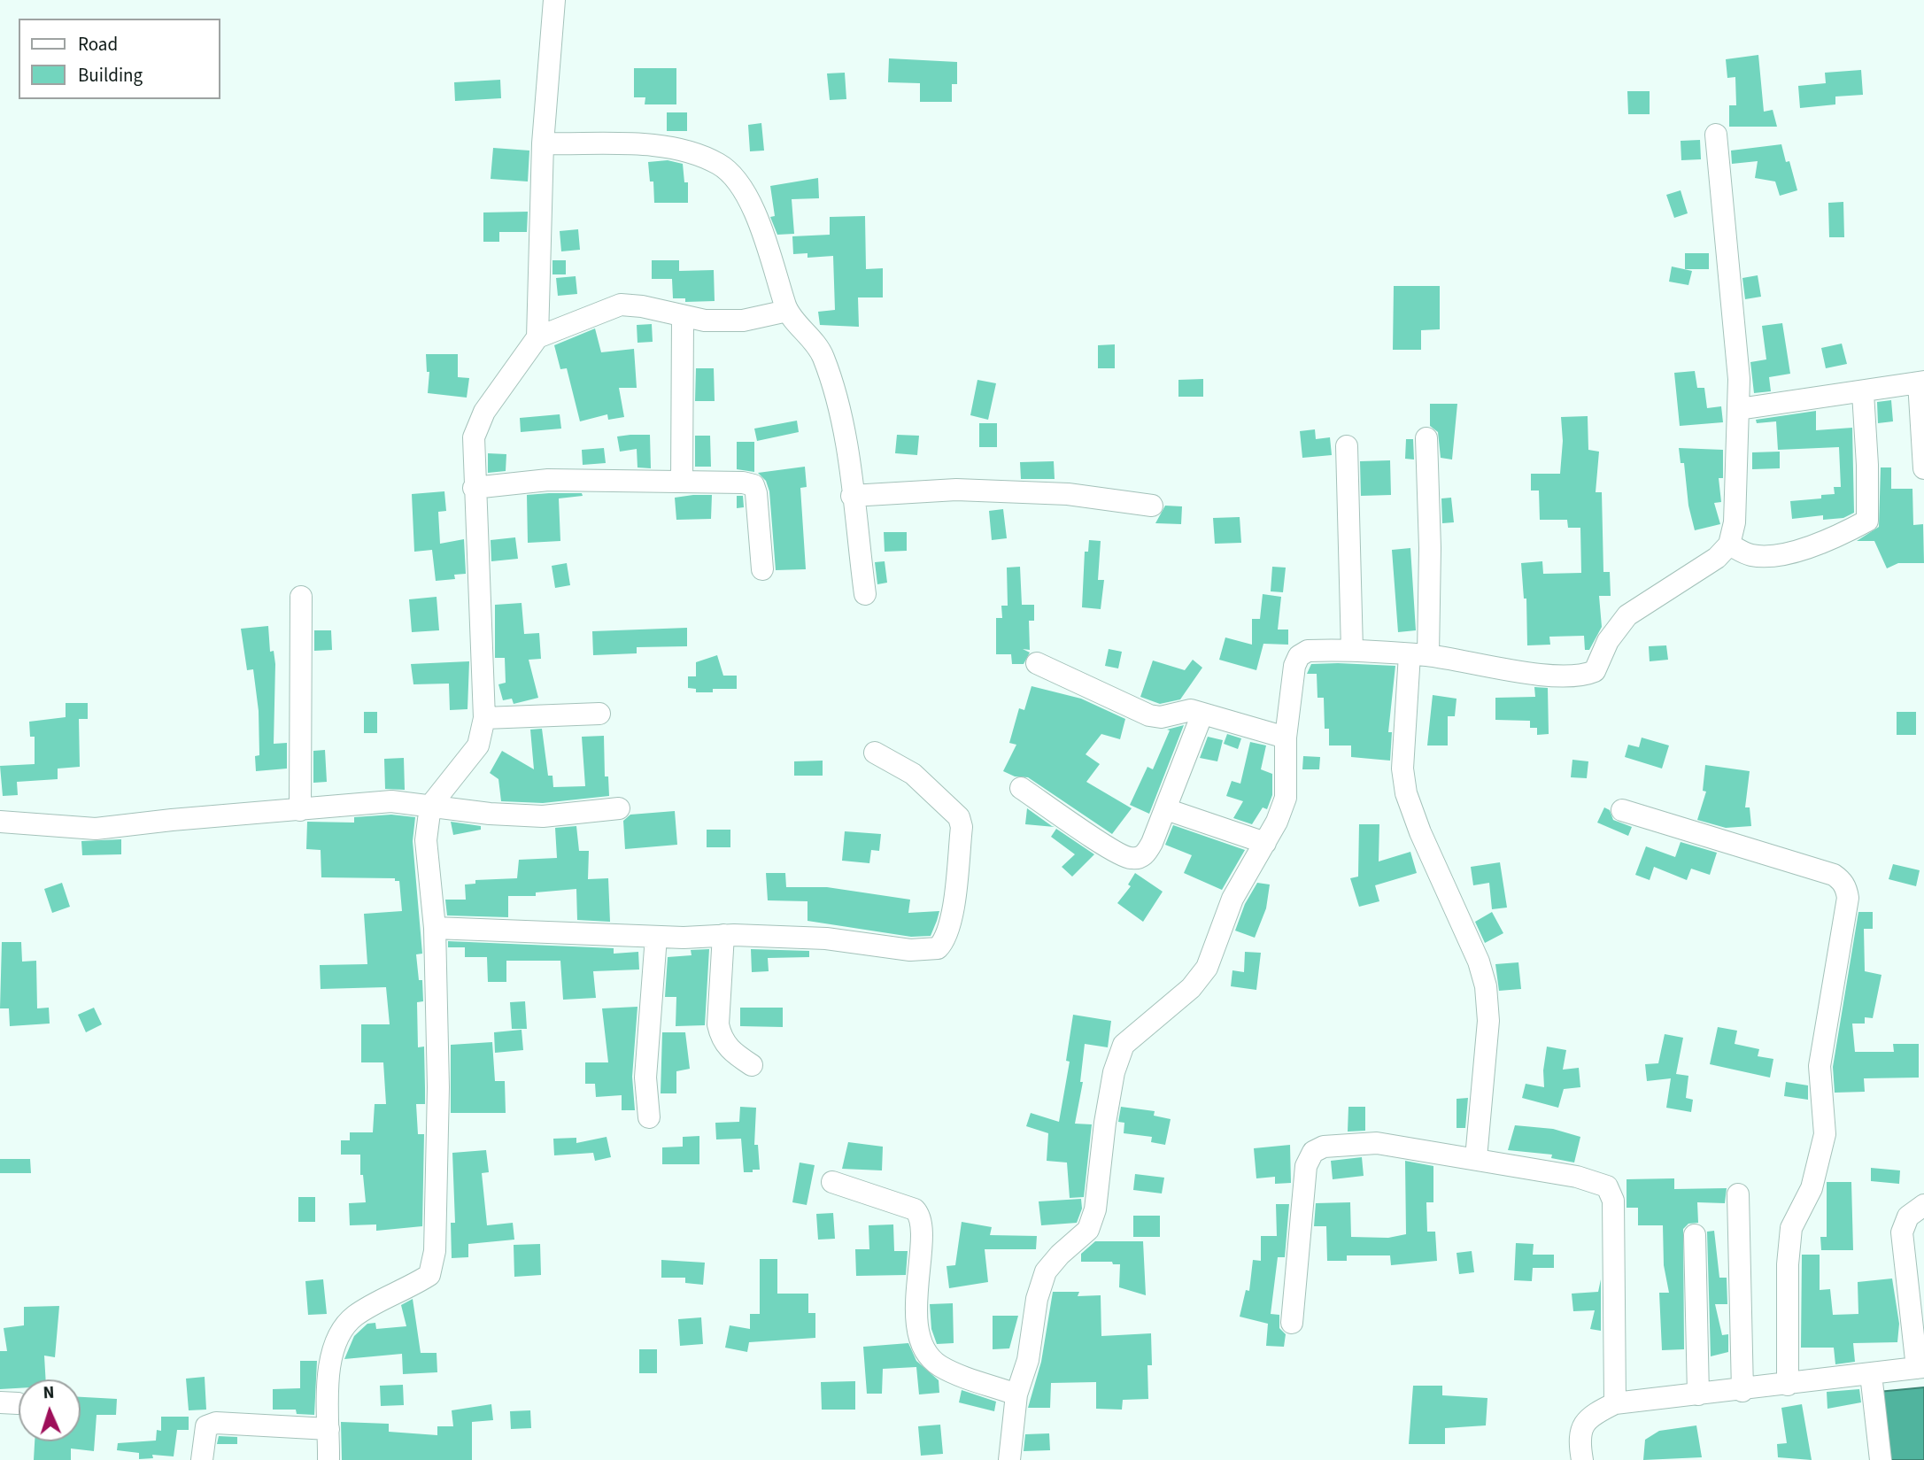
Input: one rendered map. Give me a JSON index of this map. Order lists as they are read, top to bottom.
{
  "legend": ["Road", "Building"],
  "north": "top"
}
